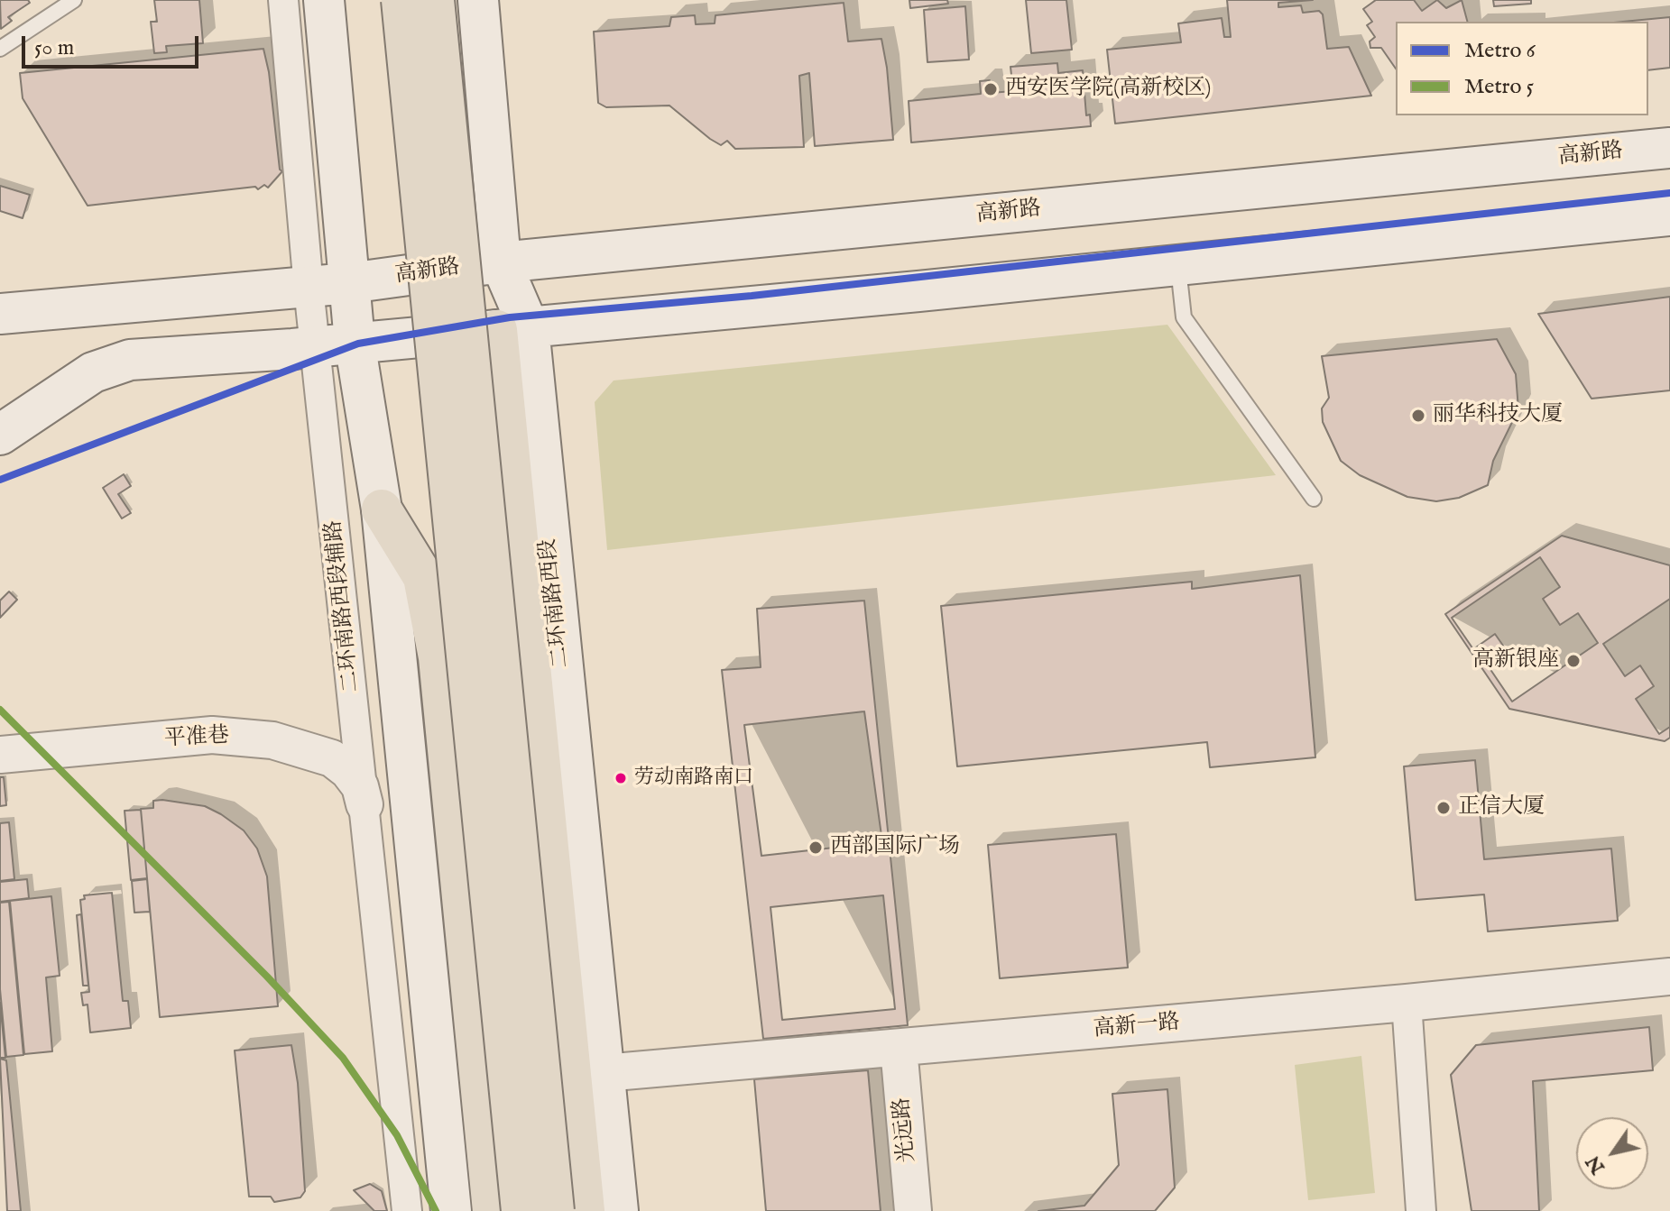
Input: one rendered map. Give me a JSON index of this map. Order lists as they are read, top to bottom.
{
  "streets": {
    "main road": ["高新路", "二环南路西段"],
    "street": [
      "二环南路西段辅路",
      "平准巷",
      "高新一路",
      "光远路"
    ]
  },
  "crossings": [
    ["高新路", "二环南路西段"],
    ["高新路", "二环南路西段辅路"],
    ["二环南路西段", "高新一路"],
    ["二环南路西段辅路", "平准巷"],
    ["高新一路", "光远路"]
  ],
  "places": [
    "西安医学院(高新校区)",
    "丽华科技大厦",
    "高新银座",
    "劳动南路南口",
    "正信大厦",
    "西部国际广场"
  ],
  "lines": ["metro line 6", "metro line 5"],
  "legend": ["Metro 6", "Metro 5"],
  "scale_bar": "50 m",
  "north": "bottom left"
}
